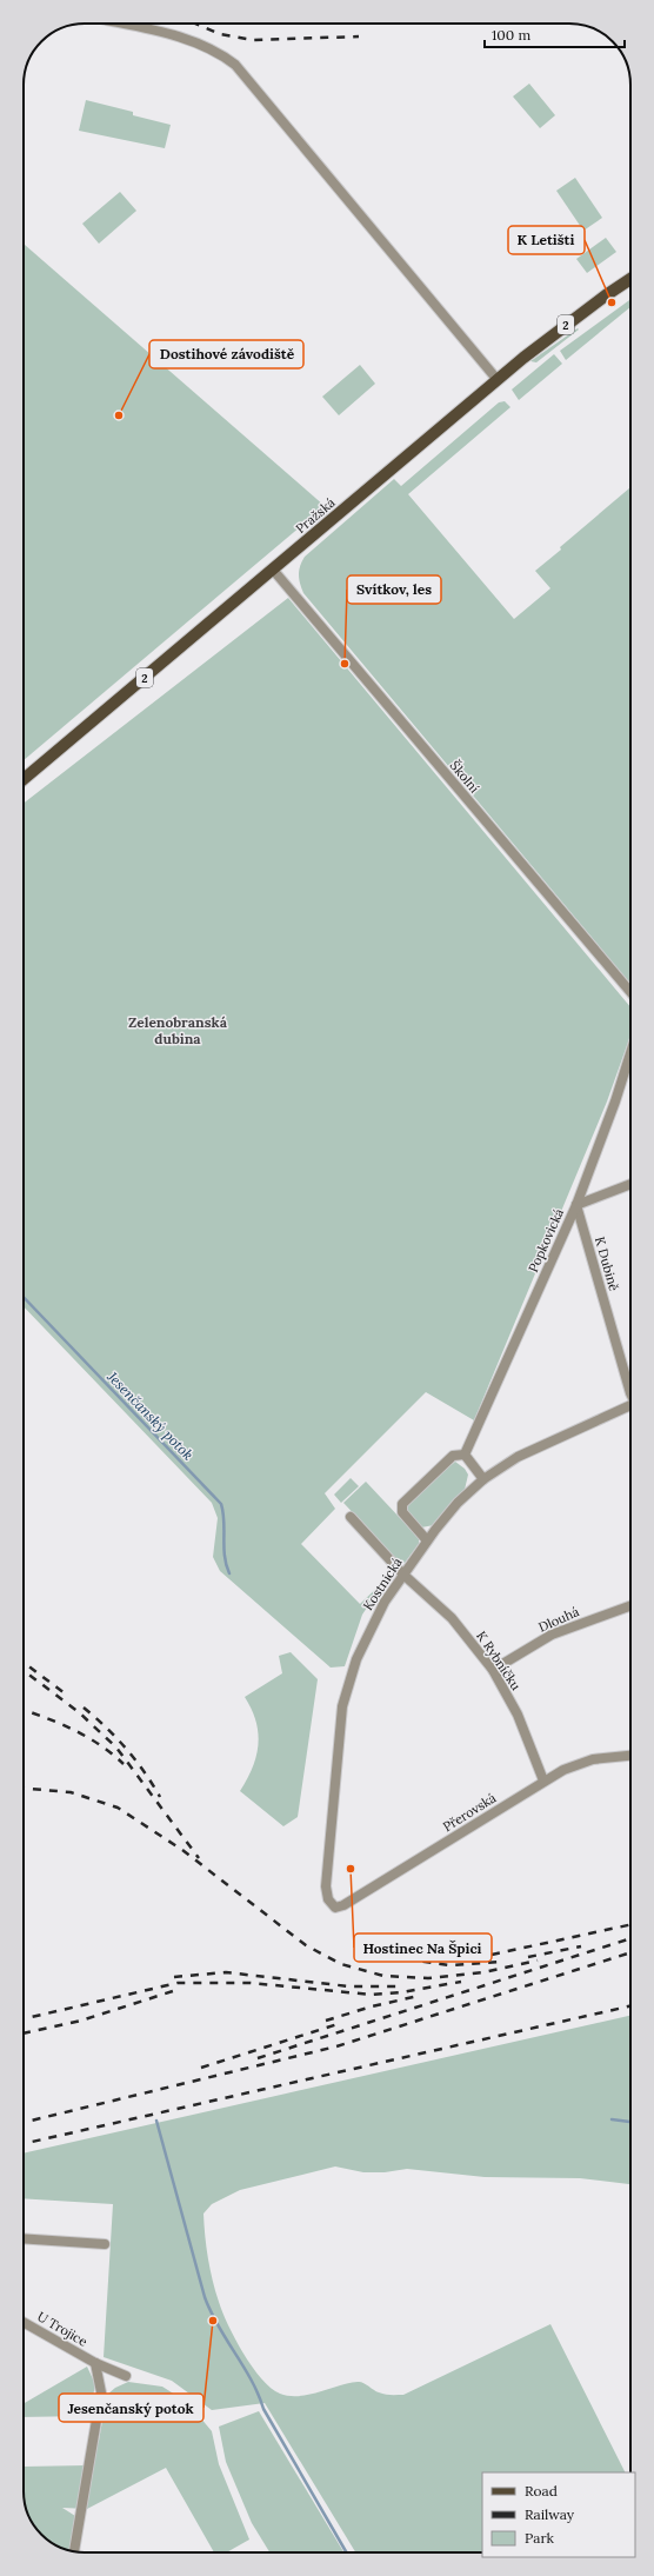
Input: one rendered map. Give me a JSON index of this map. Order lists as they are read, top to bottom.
{
  "streets": {
    "main road": ["2", "Pražská"],
    "street": [
      "Školní",
      "Popkovická",
      "K Dubině",
      "Kostnická",
      "Dlouhá",
      "K Rybníčku",
      "Přerovská",
      "U Trojice"
    ]
  },
  "crossings": [
    ["Pražská", "Školní"],
    ["Popkovická", "K Dubině"],
    ["Kostnická", "K Rybníčku"],
    ["Kostnická", "Přerovská"],
    ["Dlouhá", "K Rybníčku"],
    ["K Rybníčku", "Přerovská"]
  ],
  "districts": ["Zelenobranská dubina"],
  "water": ["Jesenčanský potok"],
  "places": [
    "K Letišti",
    "Dostihové závodiště",
    "Svítkov, les",
    "Hostinec Na Špici",
    "Jesenčanský potok"
  ],
  "legend": ["Road", "Railway", "Park"],
  "scale_bar": "100 m"
}
